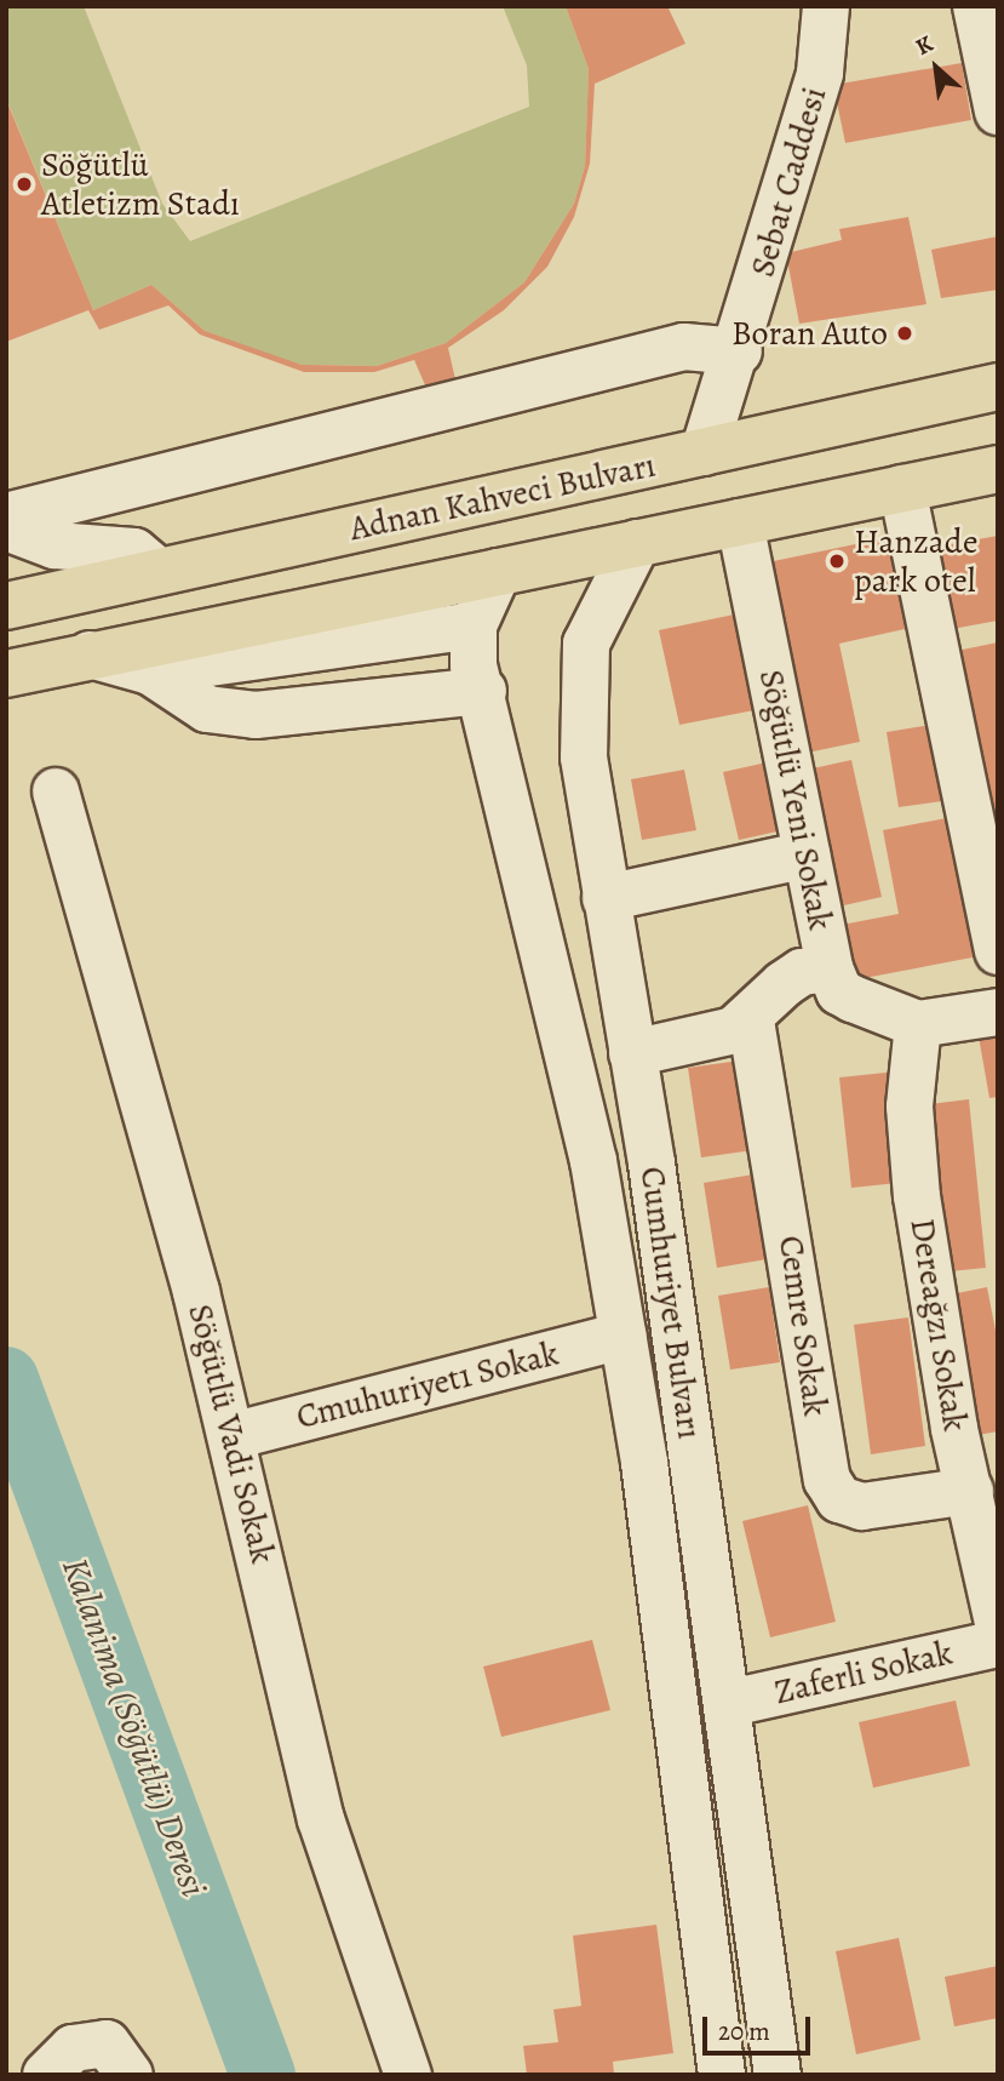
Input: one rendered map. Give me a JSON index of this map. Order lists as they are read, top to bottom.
{
  "streets": {
    "highway": ["Adnan Kahveci Bulvarı"],
    "street": [
      "Sebat Caddesi",
      "Söğütlü Yeni Sokak",
      "Cumhuriyet Bulvarı",
      "Dereağzı Sokak",
      "Cemre Sokak",
      "Cmuhuriyet1 Sokak",
      "Söğütlü Vadi Sokak",
      "Zaferli Sokak"
    ]
  },
  "crossings": [
    ["Sebat Caddesi", "Adnan Kahveci Bulvarı"],
    ["Söğütlü Yeni Sokak", "Dereağzı Sokak"],
    ["Cumhuriyet Bulvarı", "Cmuhuriyet1 Sokak"],
    ["Cumhuriyet Bulvarı", "Zaferli Sokak"],
    ["Dereağzı Sokak", "Cemre Sokak"],
    ["Cmuhuriyet1 Sokak", "Söğütlü Vadi Sokak"]
  ],
  "water": ["Kalanima (Söğütlü) Deresi"],
  "places": ["Söğütlü Atletizm Stadı", "Boran Auto", "Hanzade park otel"],
  "scale_bar": "20 m",
  "north": "top left"
}
